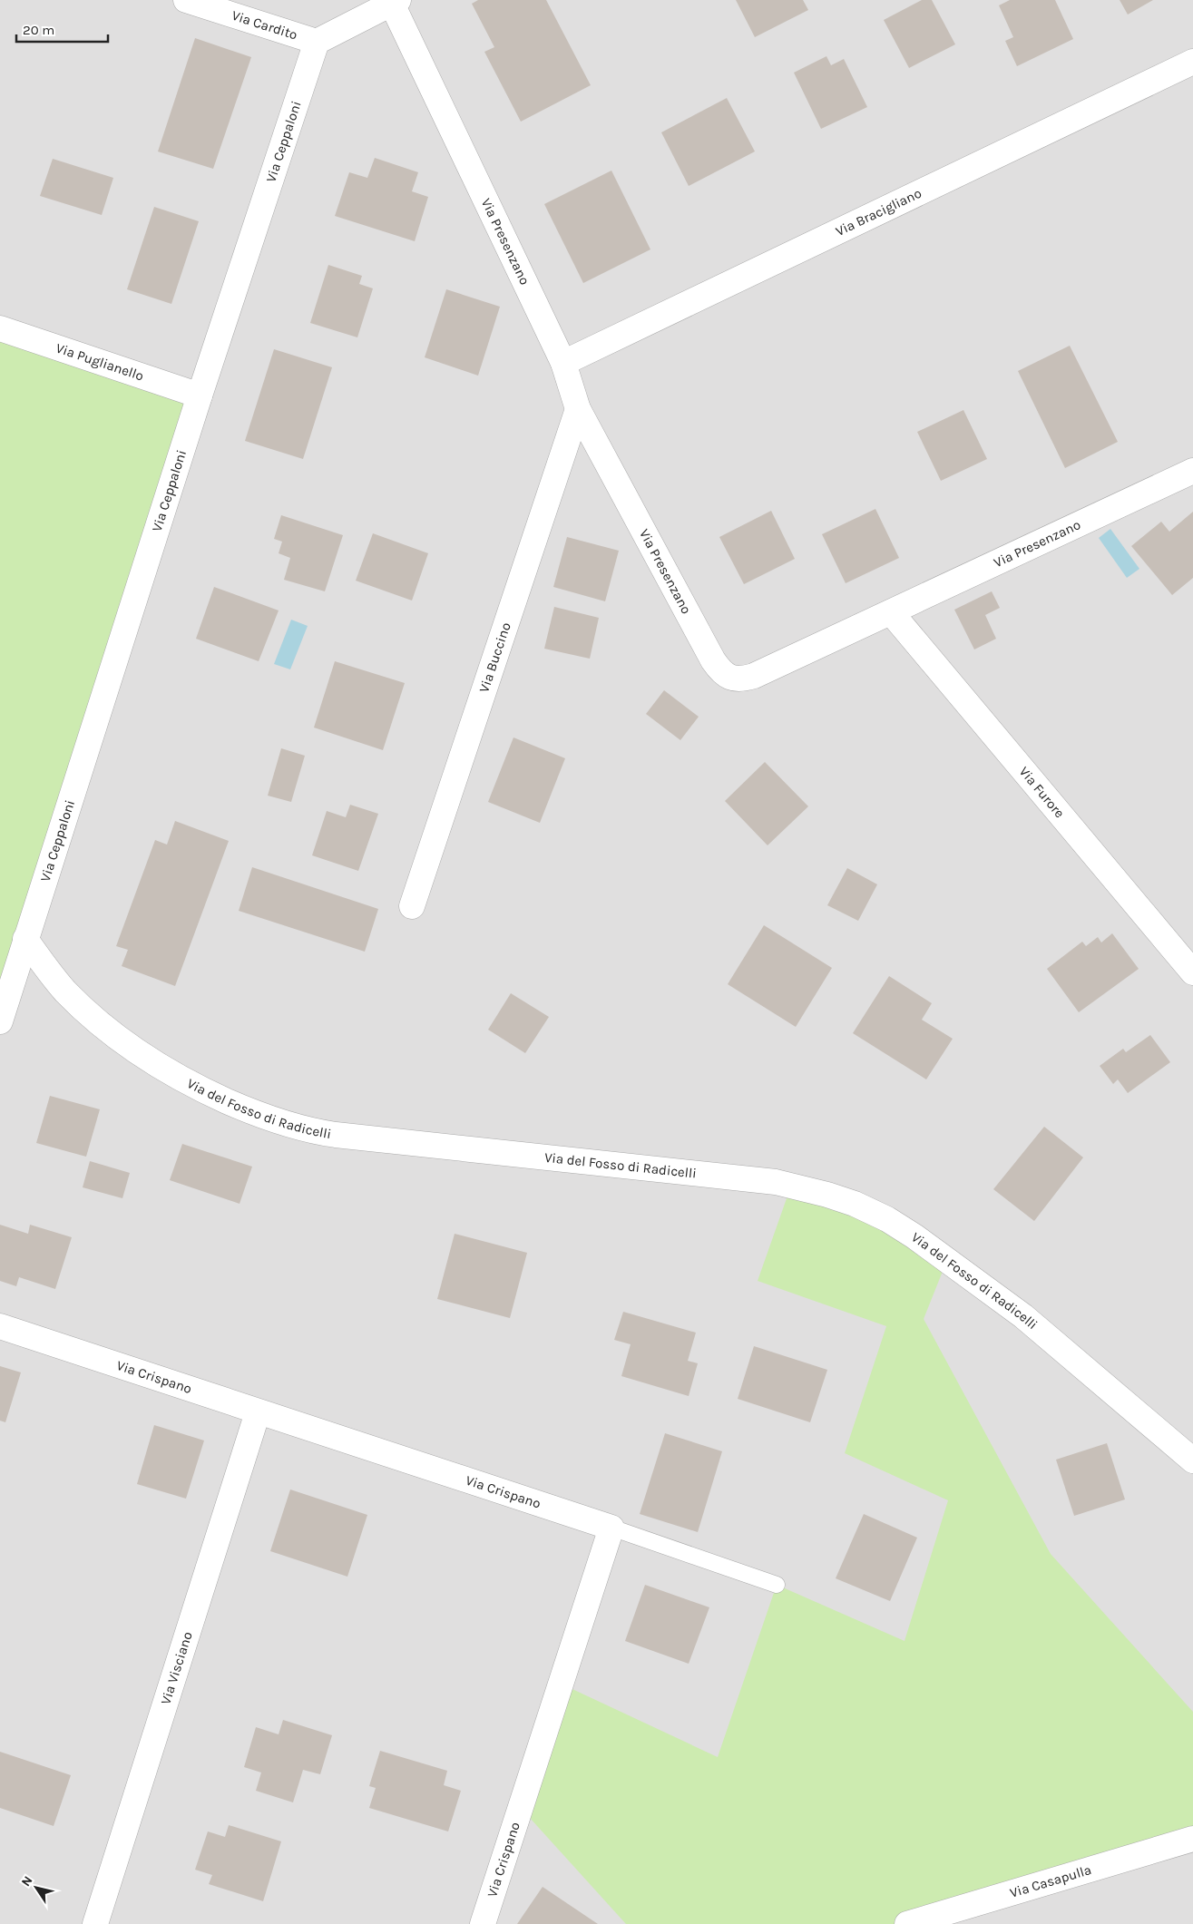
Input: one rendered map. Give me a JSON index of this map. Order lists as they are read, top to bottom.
{
  "streets": {
    "street": [
      "Via Cardito",
      "Via Ceppaloni",
      "Via Bracigliano",
      "Via Presenzano",
      "Via Puglianello",
      "Via Buccino",
      "Via Furore",
      "Via del Fosso di Radicelli",
      "Via Crispano",
      "Via Visciano",
      "Via Casapulla"
    ]
  },
  "crossings": [
    ["Via Cardito", "Via Ceppaloni"],
    ["Via Ceppaloni", "Via Puglianello"],
    ["Via Ceppaloni", "Via del Fosso di Radicelli"],
    ["Via Bracigliano", "Via Presenzano"],
    ["Via Presenzano", "Via Buccino"],
    ["Via Presenzano", "Via Furore"],
    ["Via Crispano", "Via Visciano"]
  ],
  "scale_bar": "20 m",
  "north": "top left"
}
